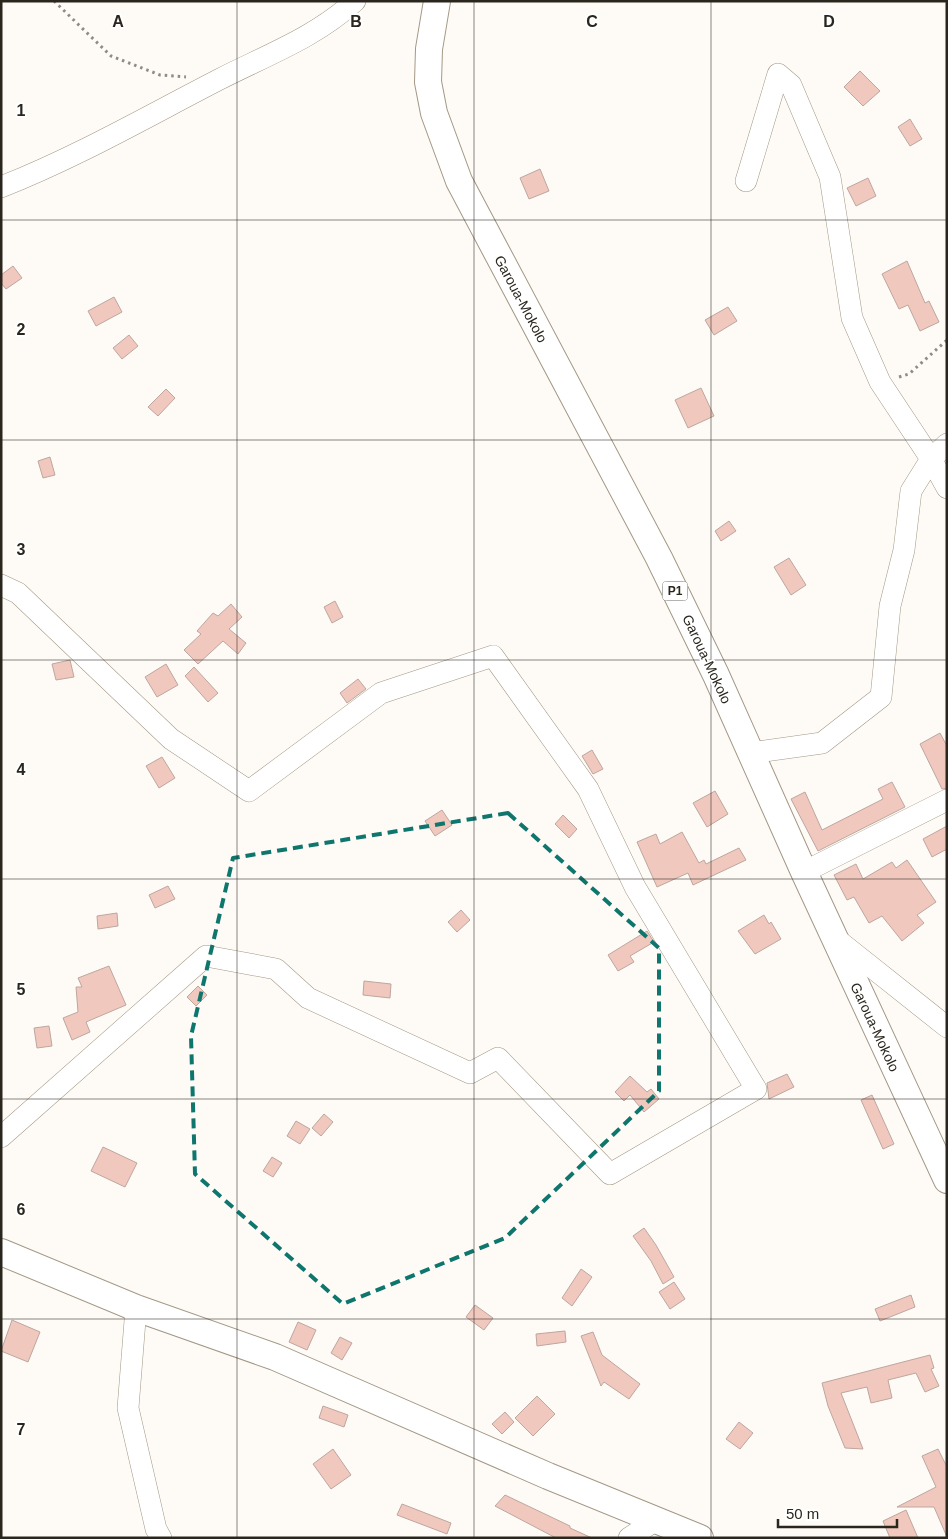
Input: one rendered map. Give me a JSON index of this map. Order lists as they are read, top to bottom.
{
  "streets": {
    "main road": ["Garoua-Mokolo", "P1"]
  },
  "scale_bar": "50 m",
  "grid": {
    "columns": [
      "A",
      "B",
      "C",
      "D"
    ],
    "rows": [
      "1",
      "2",
      "3",
      "4",
      "5",
      "6",
      "7"
    ]
  }
}
